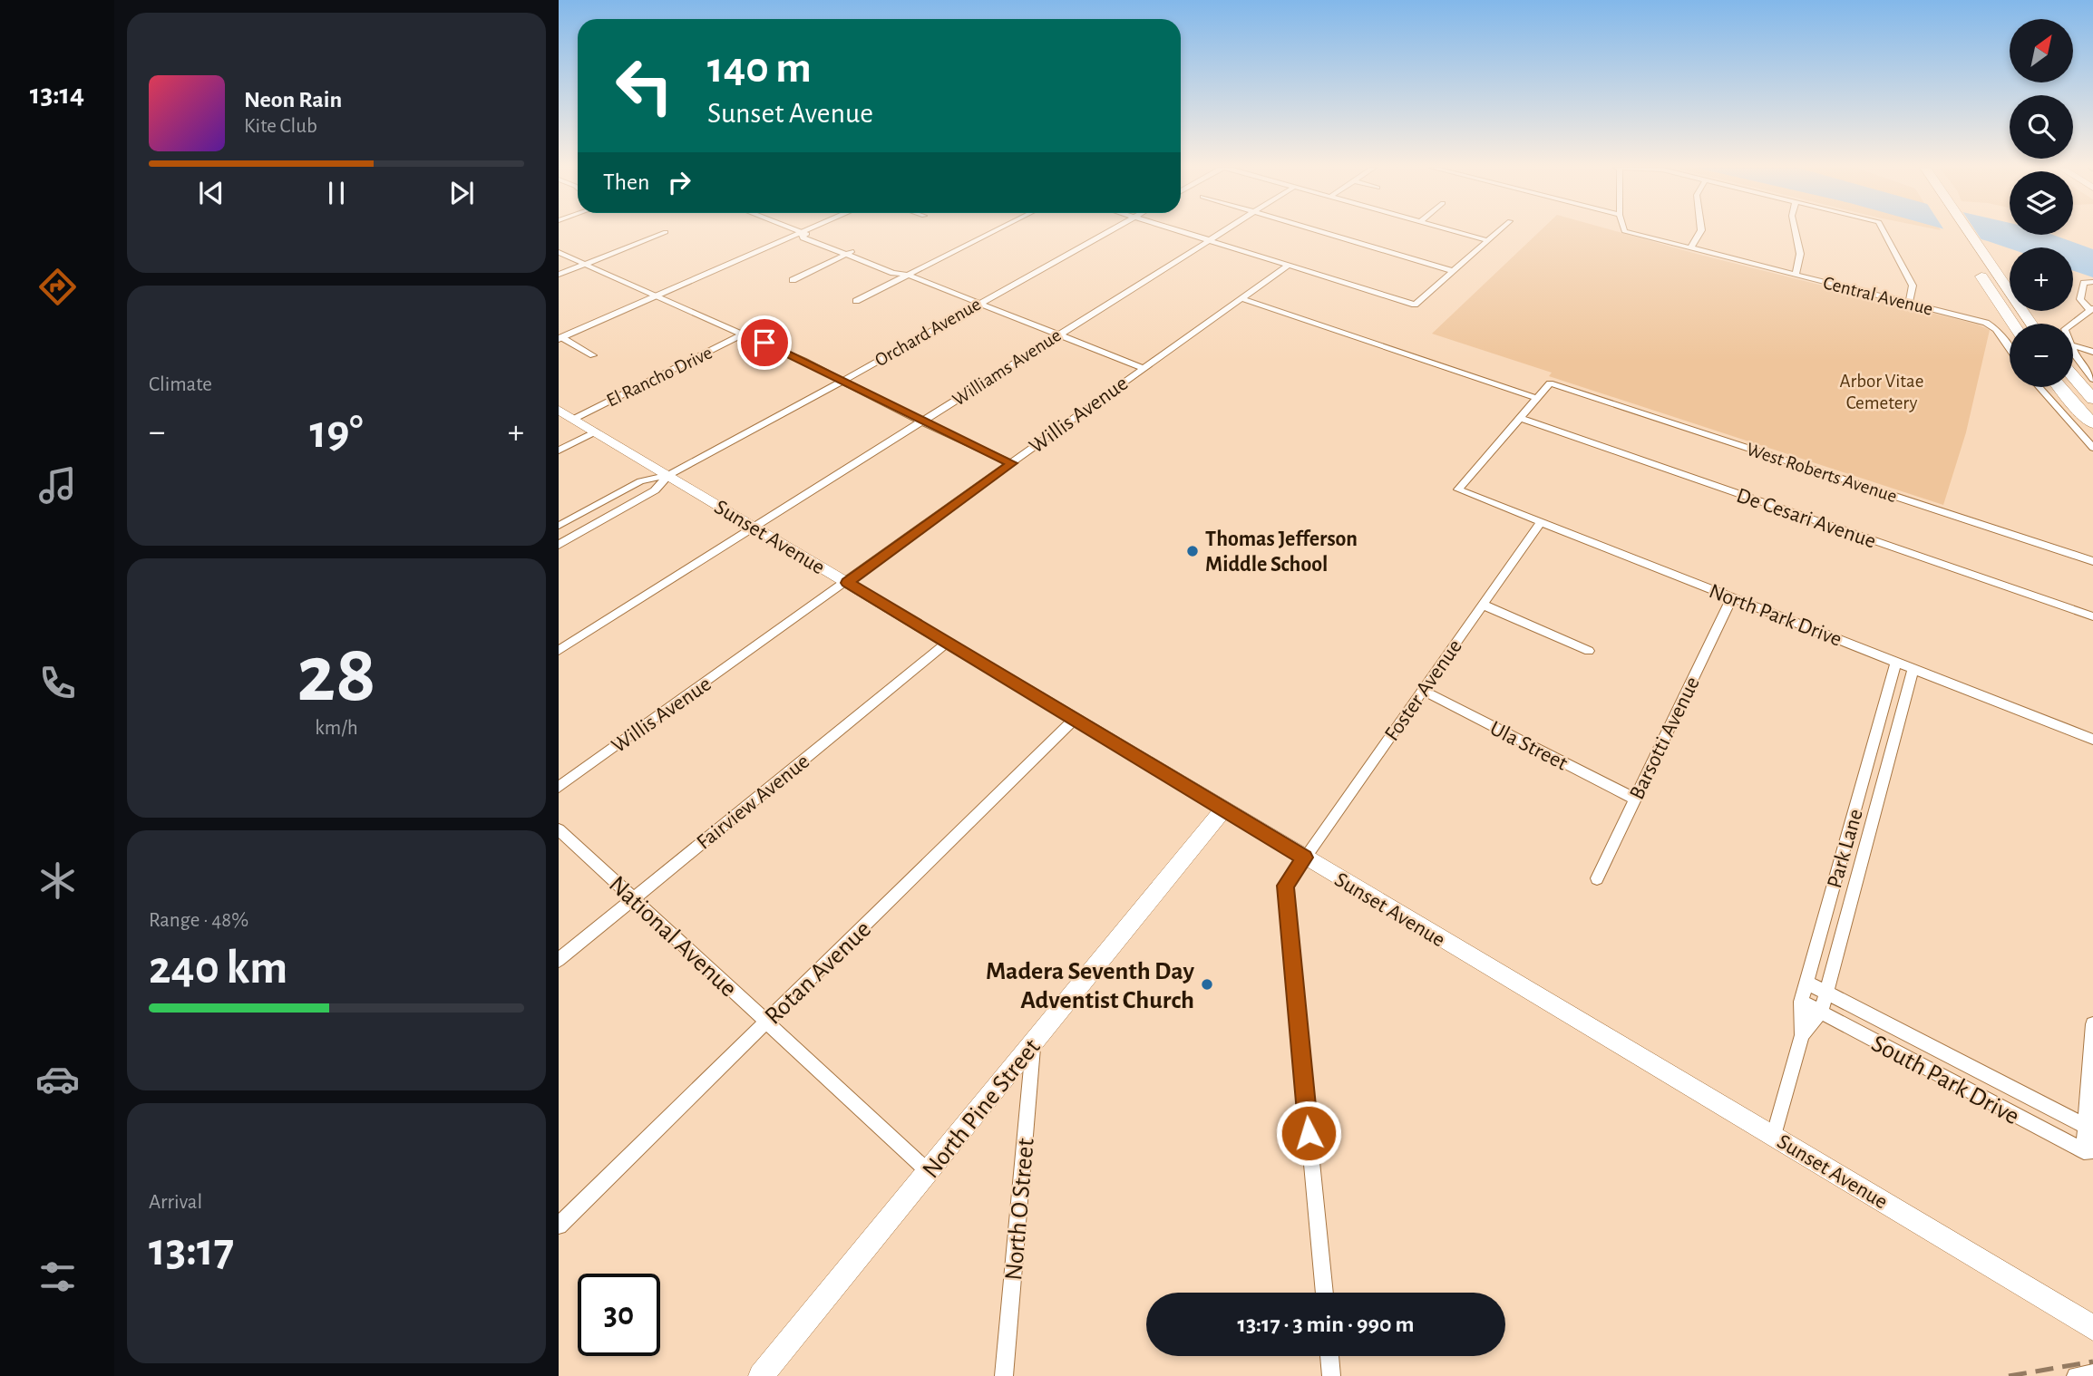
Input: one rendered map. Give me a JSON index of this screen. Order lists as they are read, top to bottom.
{
  "streets": {
    "main road": ["Sunset Avenue", "North Pine Street"],
    "street": [
      "Central Avenue",
      "Orchard Avenue",
      "Williams Avenue",
      "El Rancho Drive",
      "Willis Avenue",
      "West Roberts Avenue",
      "De Cesari Avenue",
      "North Park Drive",
      "Foster Avenue",
      "Barsotti Avenue",
      "Ula Street",
      "Fairview Avenue",
      "Park Lane",
      "National Avenue",
      "Rotan Avenue",
      "South Park Drive",
      "North O Street"
    ]
  },
  "crossings": [
    ["Orchard Avenue", "Sunset Avenue"],
    ["Williams Avenue", "Sunset Avenue"],
    ["El Rancho Drive", "Sunset Avenue"],
    ["Willis Avenue", "Sunset Avenue"],
    ["De Cesari Avenue", "North Park Drive"],
    ["Sunset Avenue", "Foster Avenue"],
    ["Sunset Avenue", "Fairview Avenue"],
    ["Sunset Avenue", "Park Lane"],
    ["Sunset Avenue", "Rotan Avenue"],
    ["Sunset Avenue", "North Pine Street"],
    ["North Park Drive", "Foster Avenue"],
    ["North Park Drive", "Barsotti Avenue"],
    ["North Park Drive", "Park Lane"],
    ["Foster Avenue", "Ula Street"],
    ["Barsotti Avenue", "Ula Street"],
    ["Fairview Avenue", "National Avenue"],
    ["Park Lane", "South Park Drive"],
    ["National Avenue", "Rotan Avenue"],
    ["National Avenue", "North Pine Street"],
    ["North Pine Street", "North O Street"]
  ],
  "parks": ["Arbor Vitae Cemetery"],
  "places": ["Thomas Jefferson Middle School", "Madera Seventh Day Adventist Church"],
  "north": "top right",
  "page": {
    "tabs": "13:14",
    "map_buttons": ["+", "−"],
    "turn": ["140 m", "Sunset Avenue"],
    "song": ["Neon Rain", "Kite Club"],
    "then": "Then",
    "tile": [
      "Climate",
      ["28", "km/h"],
      ["Range · 48%", "240 km"],
      ["Arrival", "13:17"]
    ],
    "heat": ["−", "19°", "+"],
    "limit": "30",
    "trip": "13:17 · 3 min · 990 m"
  }
}
